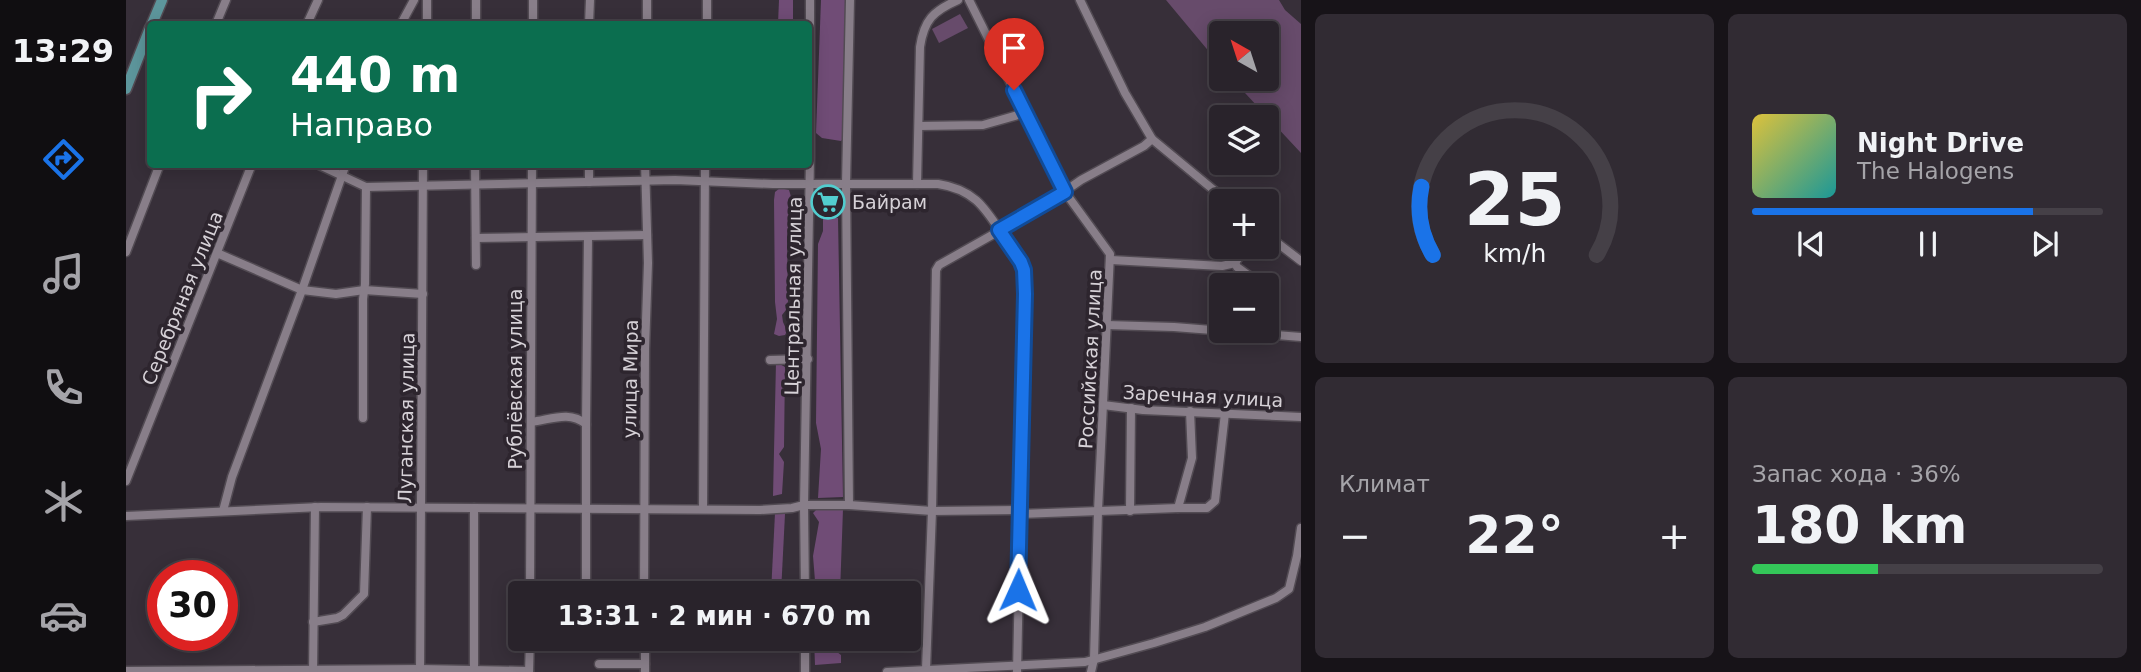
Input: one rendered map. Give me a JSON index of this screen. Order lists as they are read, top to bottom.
{
  "streets": {
    "street": [
      "Центральная улица",
      "Серебряная улица",
      "Российская улица",
      "Рублёвская улица",
      "улица Мира",
      "Заречная улица",
      "Луганская улица"
    ]
  },
  "crossings": [
    ["Российская улица", "Заречная улица"]
  ],
  "places": {
    "supermarket": ["Байрам"]
  },
  "north": "top left",
  "page": {
    "tabs": "13:29",
    "map_buttons": ["+", "−"],
    "turn": ["440 m", "Направо"],
    "song": ["Night Drive", "The Halogens"],
    "tile": [
      "Климат",
      ["Запас хода · 36%", "180 km"]
    ],
    "heat": ["−", "22°", "+"],
    "limit": "30",
    "trip": "13:31 · 2 мин · 670 m",
    "gauge": ["25", "km/h"]
  }
}
